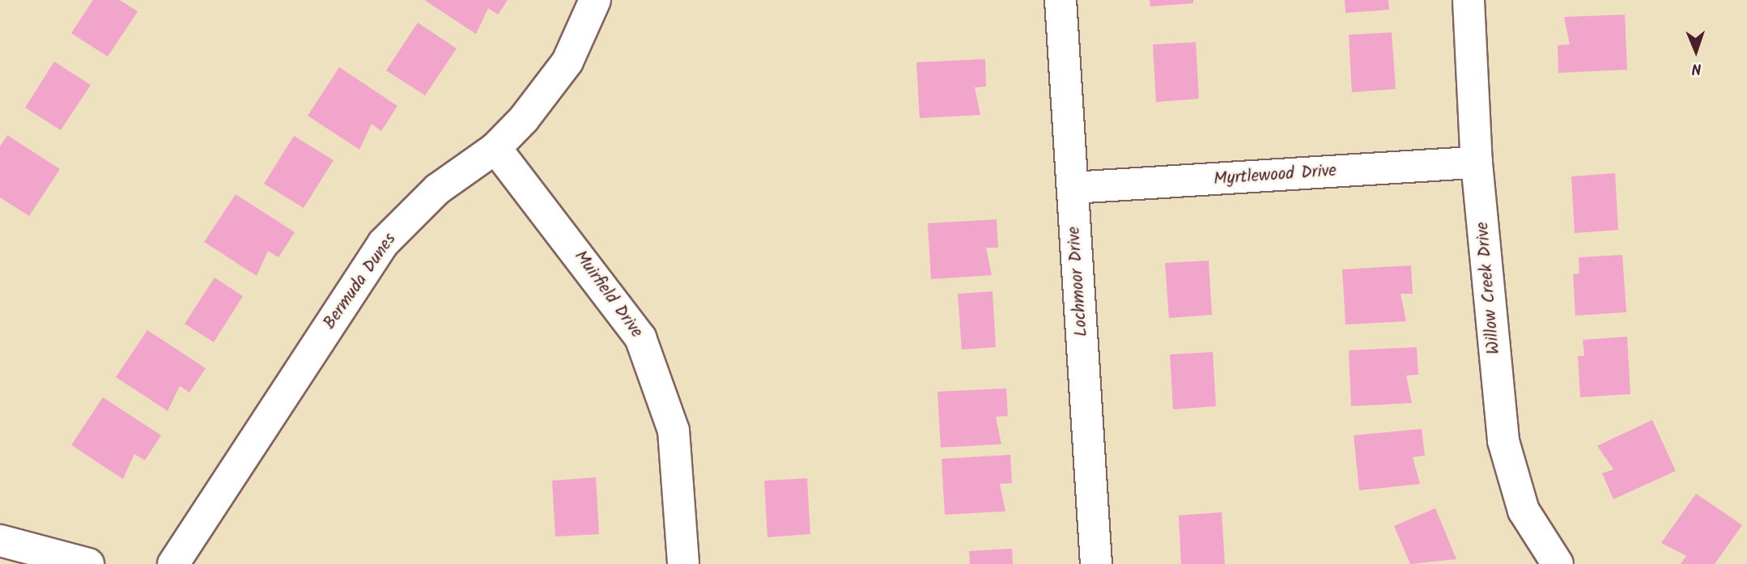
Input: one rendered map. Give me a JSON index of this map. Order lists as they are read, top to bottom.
{
  "streets": {
    "street": [
      "Myrtlewood Drive",
      "Bermuda Dunes",
      "Lochmoor Drive",
      "Willow Creek Drive",
      "Muirfield Drive"
    ]
  },
  "crossings": [
    ["Myrtlewood Drive", "Lochmoor Drive"],
    ["Myrtlewood Drive", "Willow Creek Drive"],
    ["Bermuda Dunes", "Muirfield Drive"]
  ],
  "north": "bottom"
}
